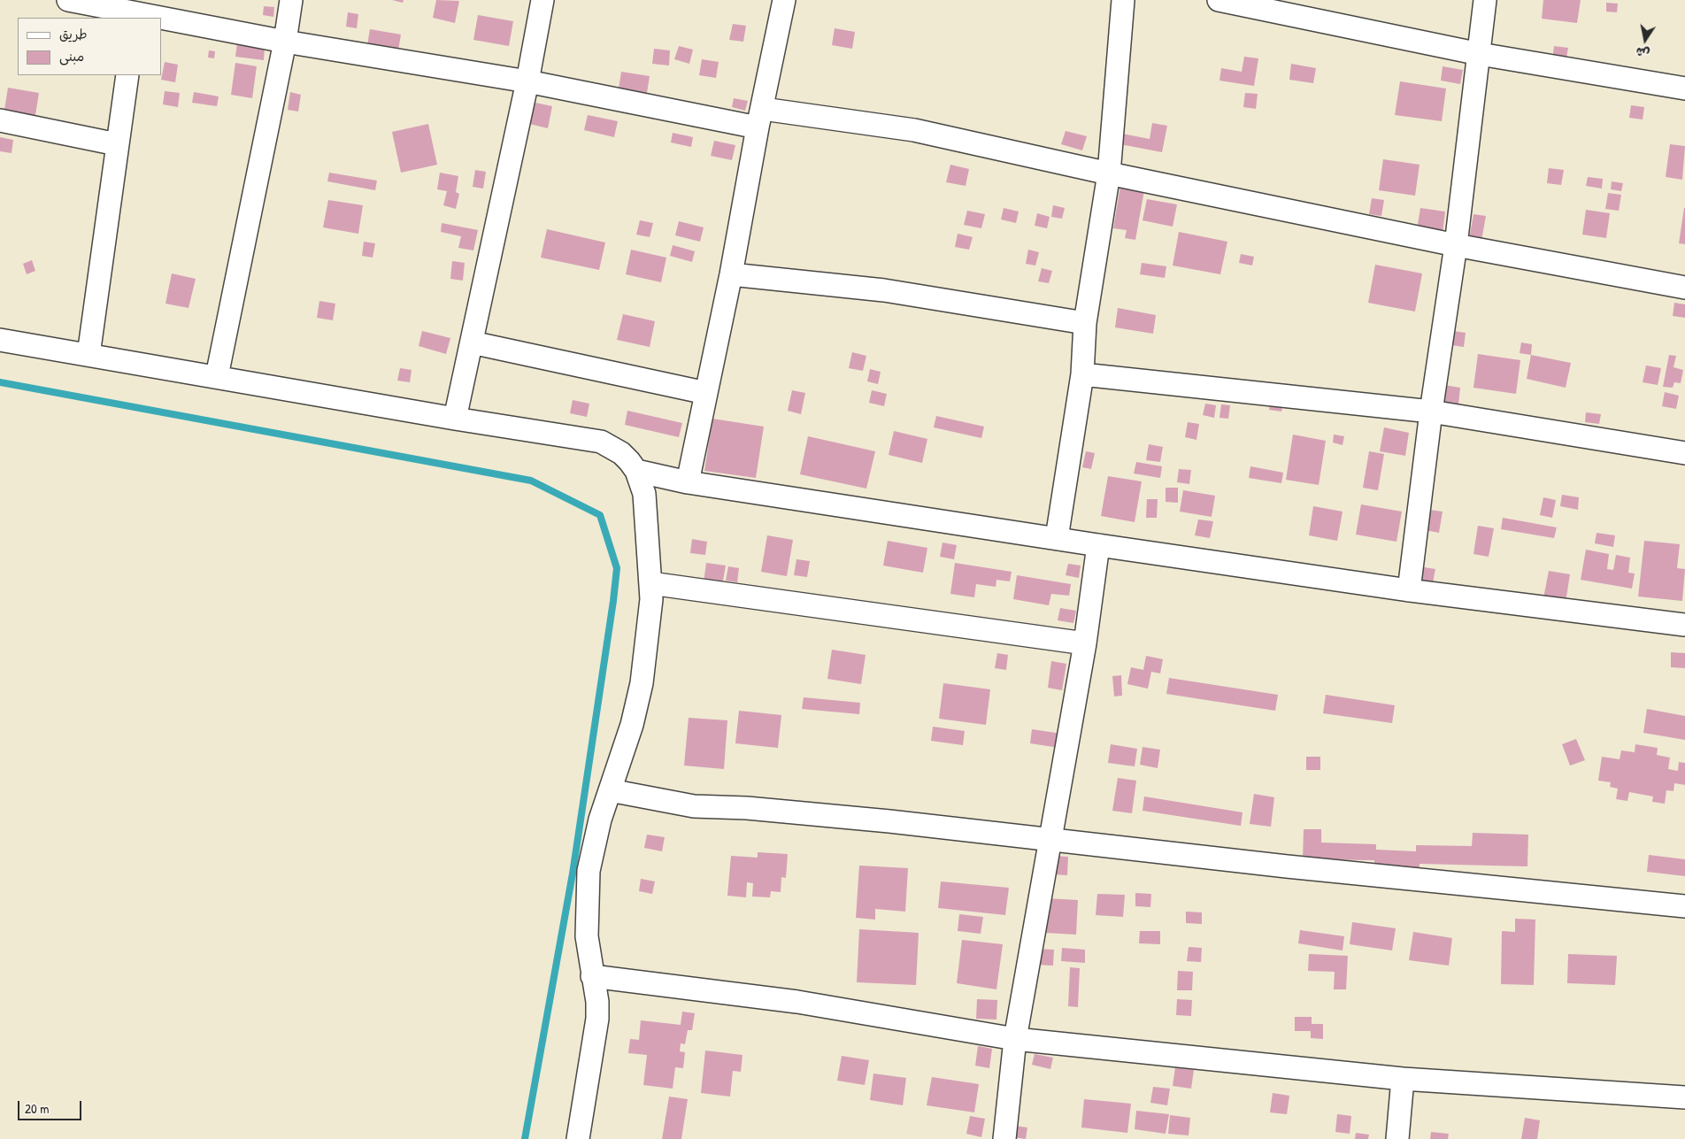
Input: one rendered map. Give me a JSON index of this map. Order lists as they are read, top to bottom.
{
  "legend": ["طريق", "مبنى"],
  "scale_bar": "20 m",
  "north": "bottom"
}
